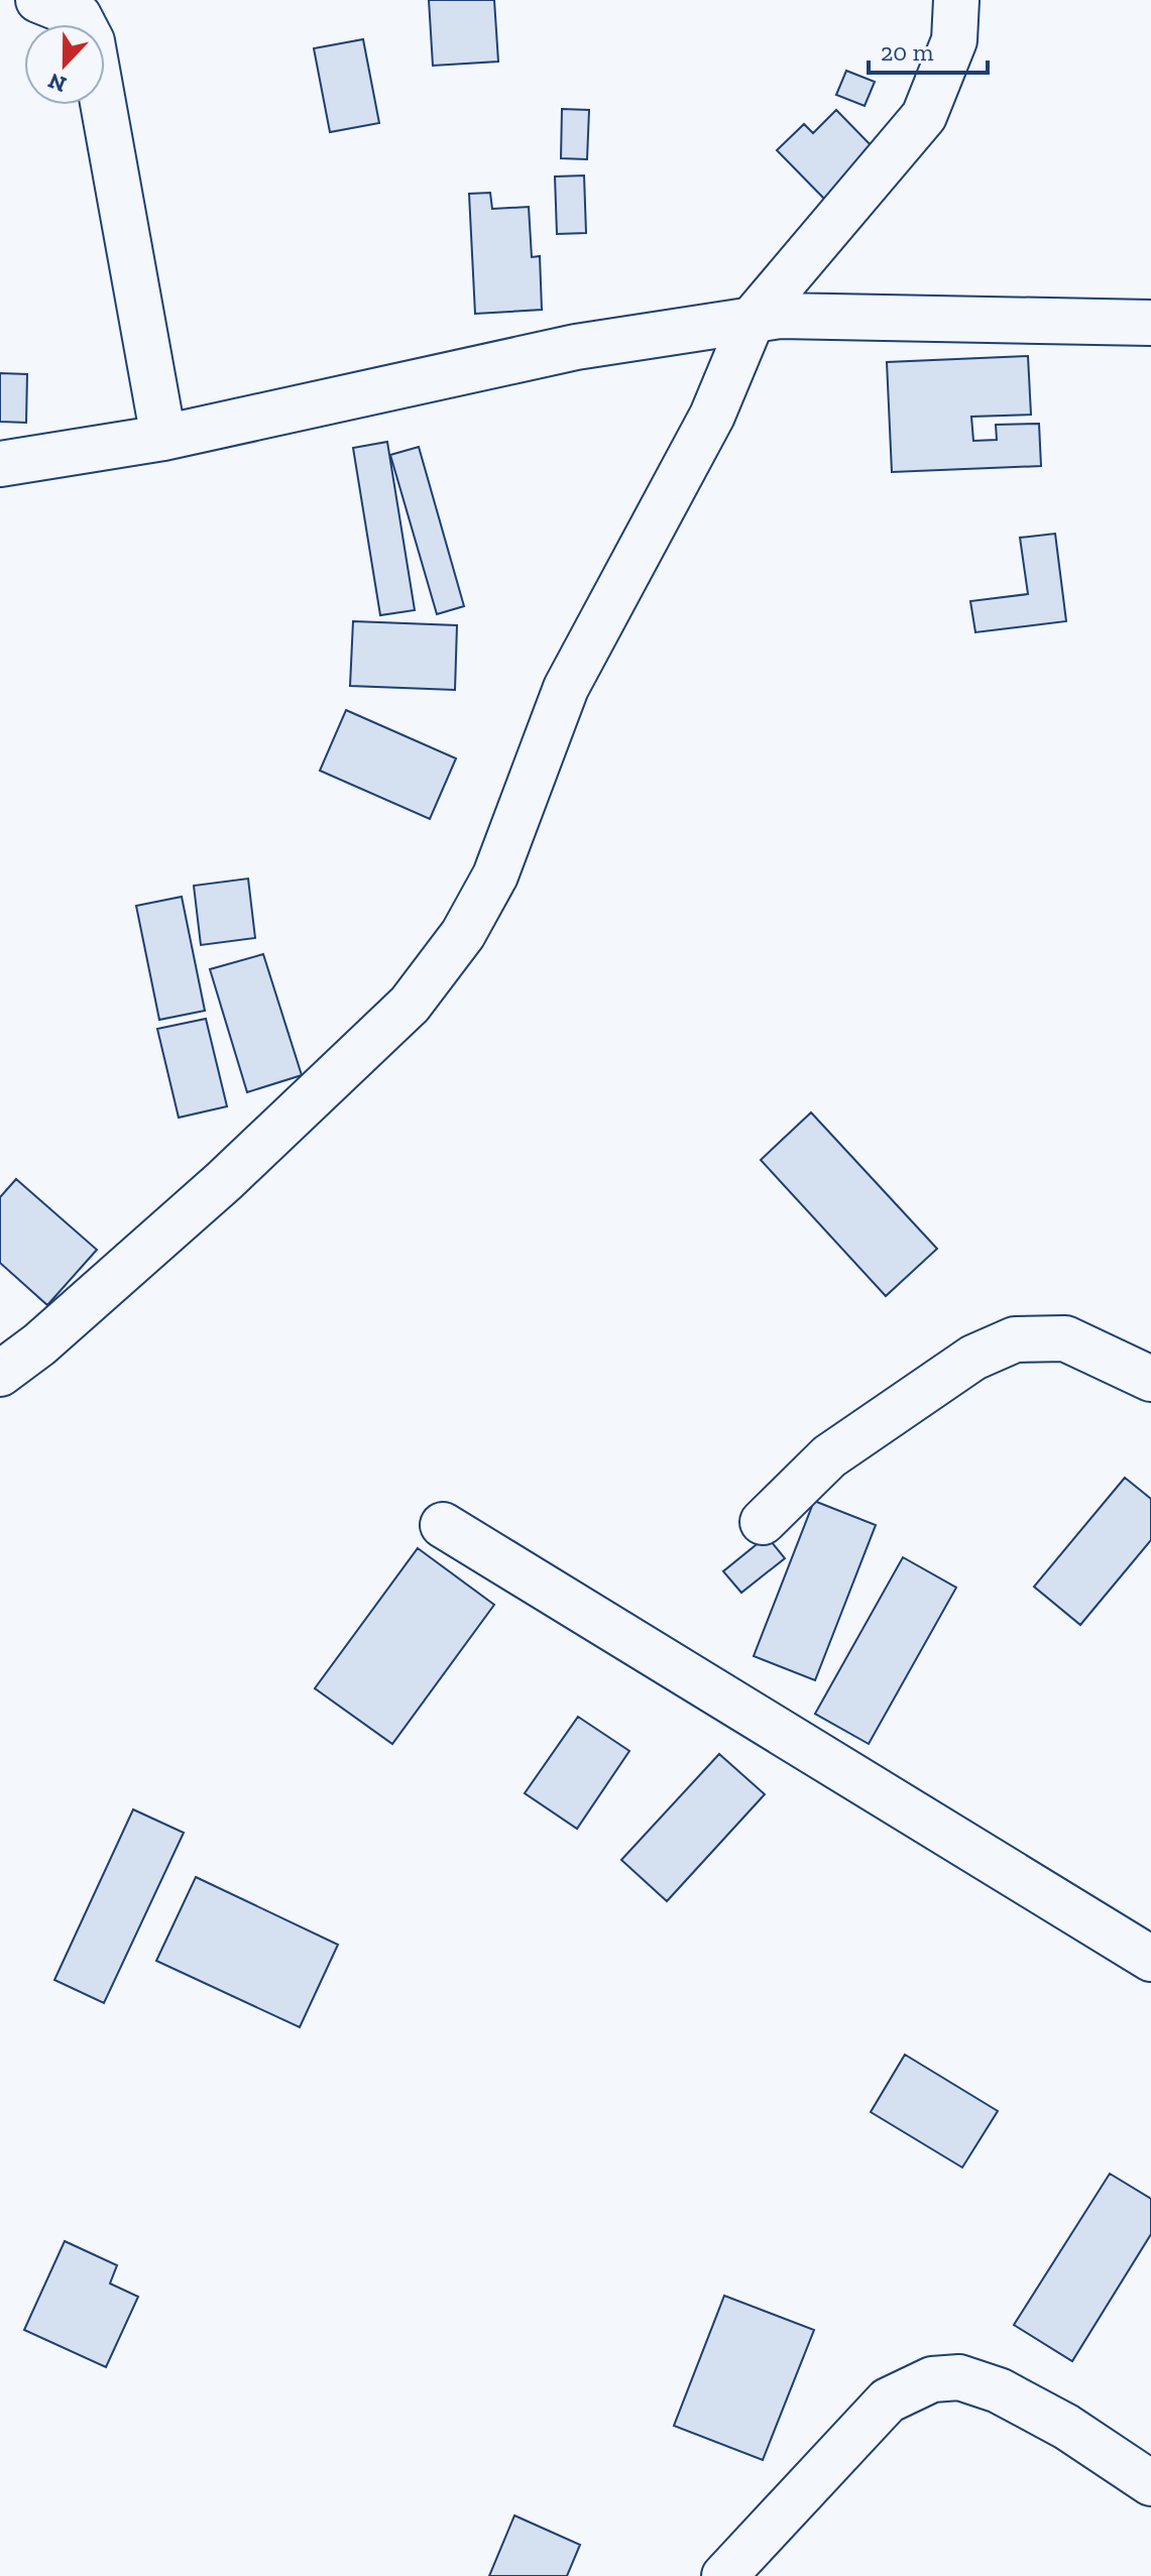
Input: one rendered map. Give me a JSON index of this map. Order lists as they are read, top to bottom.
{
  "scale_bar": "20 m",
  "north": "bottom"
}
